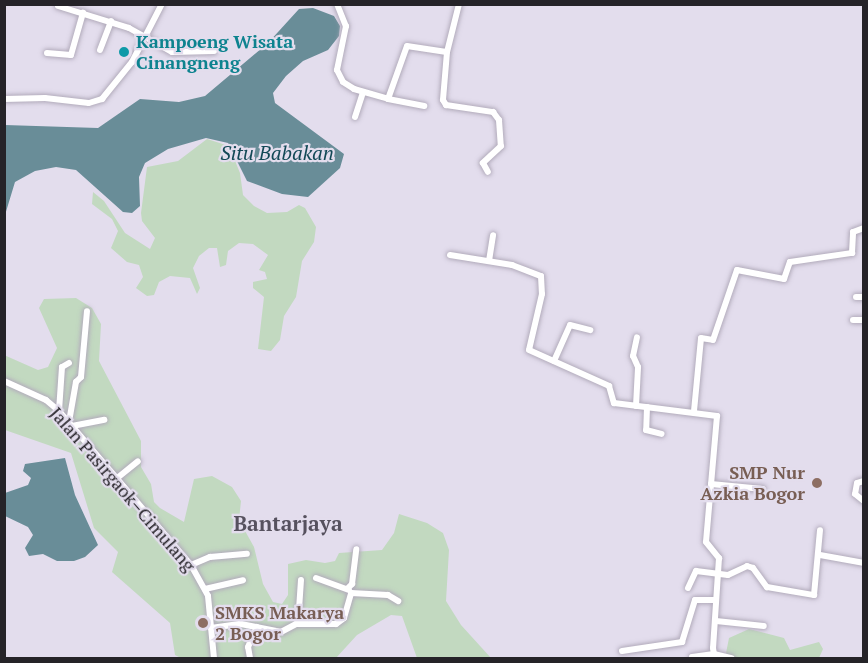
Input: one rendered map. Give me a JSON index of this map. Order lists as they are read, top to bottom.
{
  "streets": {
    "street": ["Jalan Pasirgaok–Cimulang"]
  },
  "districts": ["Bantarjaya"],
  "water": ["Situ Babakan"],
  "places": ["Kampoeng Wisata Cinangneng", "SMP Nur Azkia Bogor", "SMKS Makarya 2 Bogor"]
}
